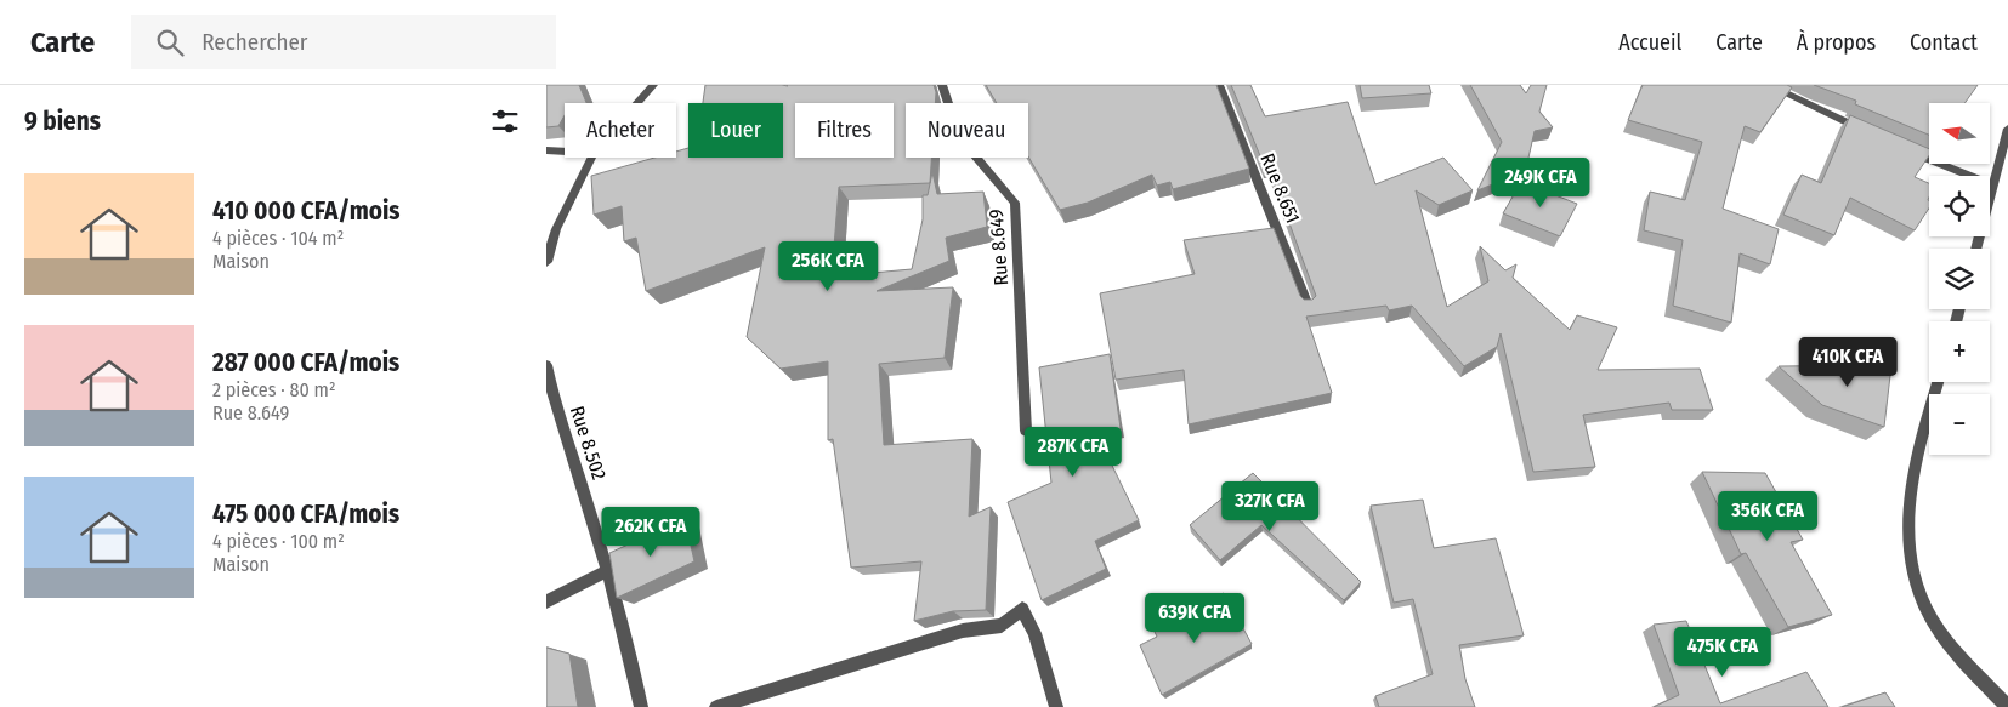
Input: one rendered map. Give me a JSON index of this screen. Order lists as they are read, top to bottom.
{
  "streets": {
    "street": ["Rue 8.651", "Rue 8.649", "Rue 8.502"]
  },
  "north": "left",
  "page": {
    "header": "Carte",
    "search": "Rechercher",
    "nav": [
      "Accueil",
      "Carte",
      "À propos",
      "Contact"
    ],
    "heading": "9 biens",
    "map_buttons": ["+", "−"],
    "chip": [
      "Acheter",
      "Louer",
      "Filtres",
      "Nouveau"
    ],
    "list": [
      {
        "name": "410 000 CFA/mois",
        "note": "4 pièces · 104 m² · Maison"
      },
      {
        "name": "287 000 CFA/mois",
        "note": "2 pièces · 80 m² · Rue 8.649"
      },
      {
        "name": "475 000 CFA/mois",
        "note": "4 pièces · 100 m² · Maison"
      }
    ],
    "price": [
      "249K CFA",
      "256K CFA",
      "410K CFA",
      "287K CFA",
      "327K CFA",
      "356K CFA",
      "262K CFA",
      "639K CFA",
      "475K CFA"
    ]
  }
}
